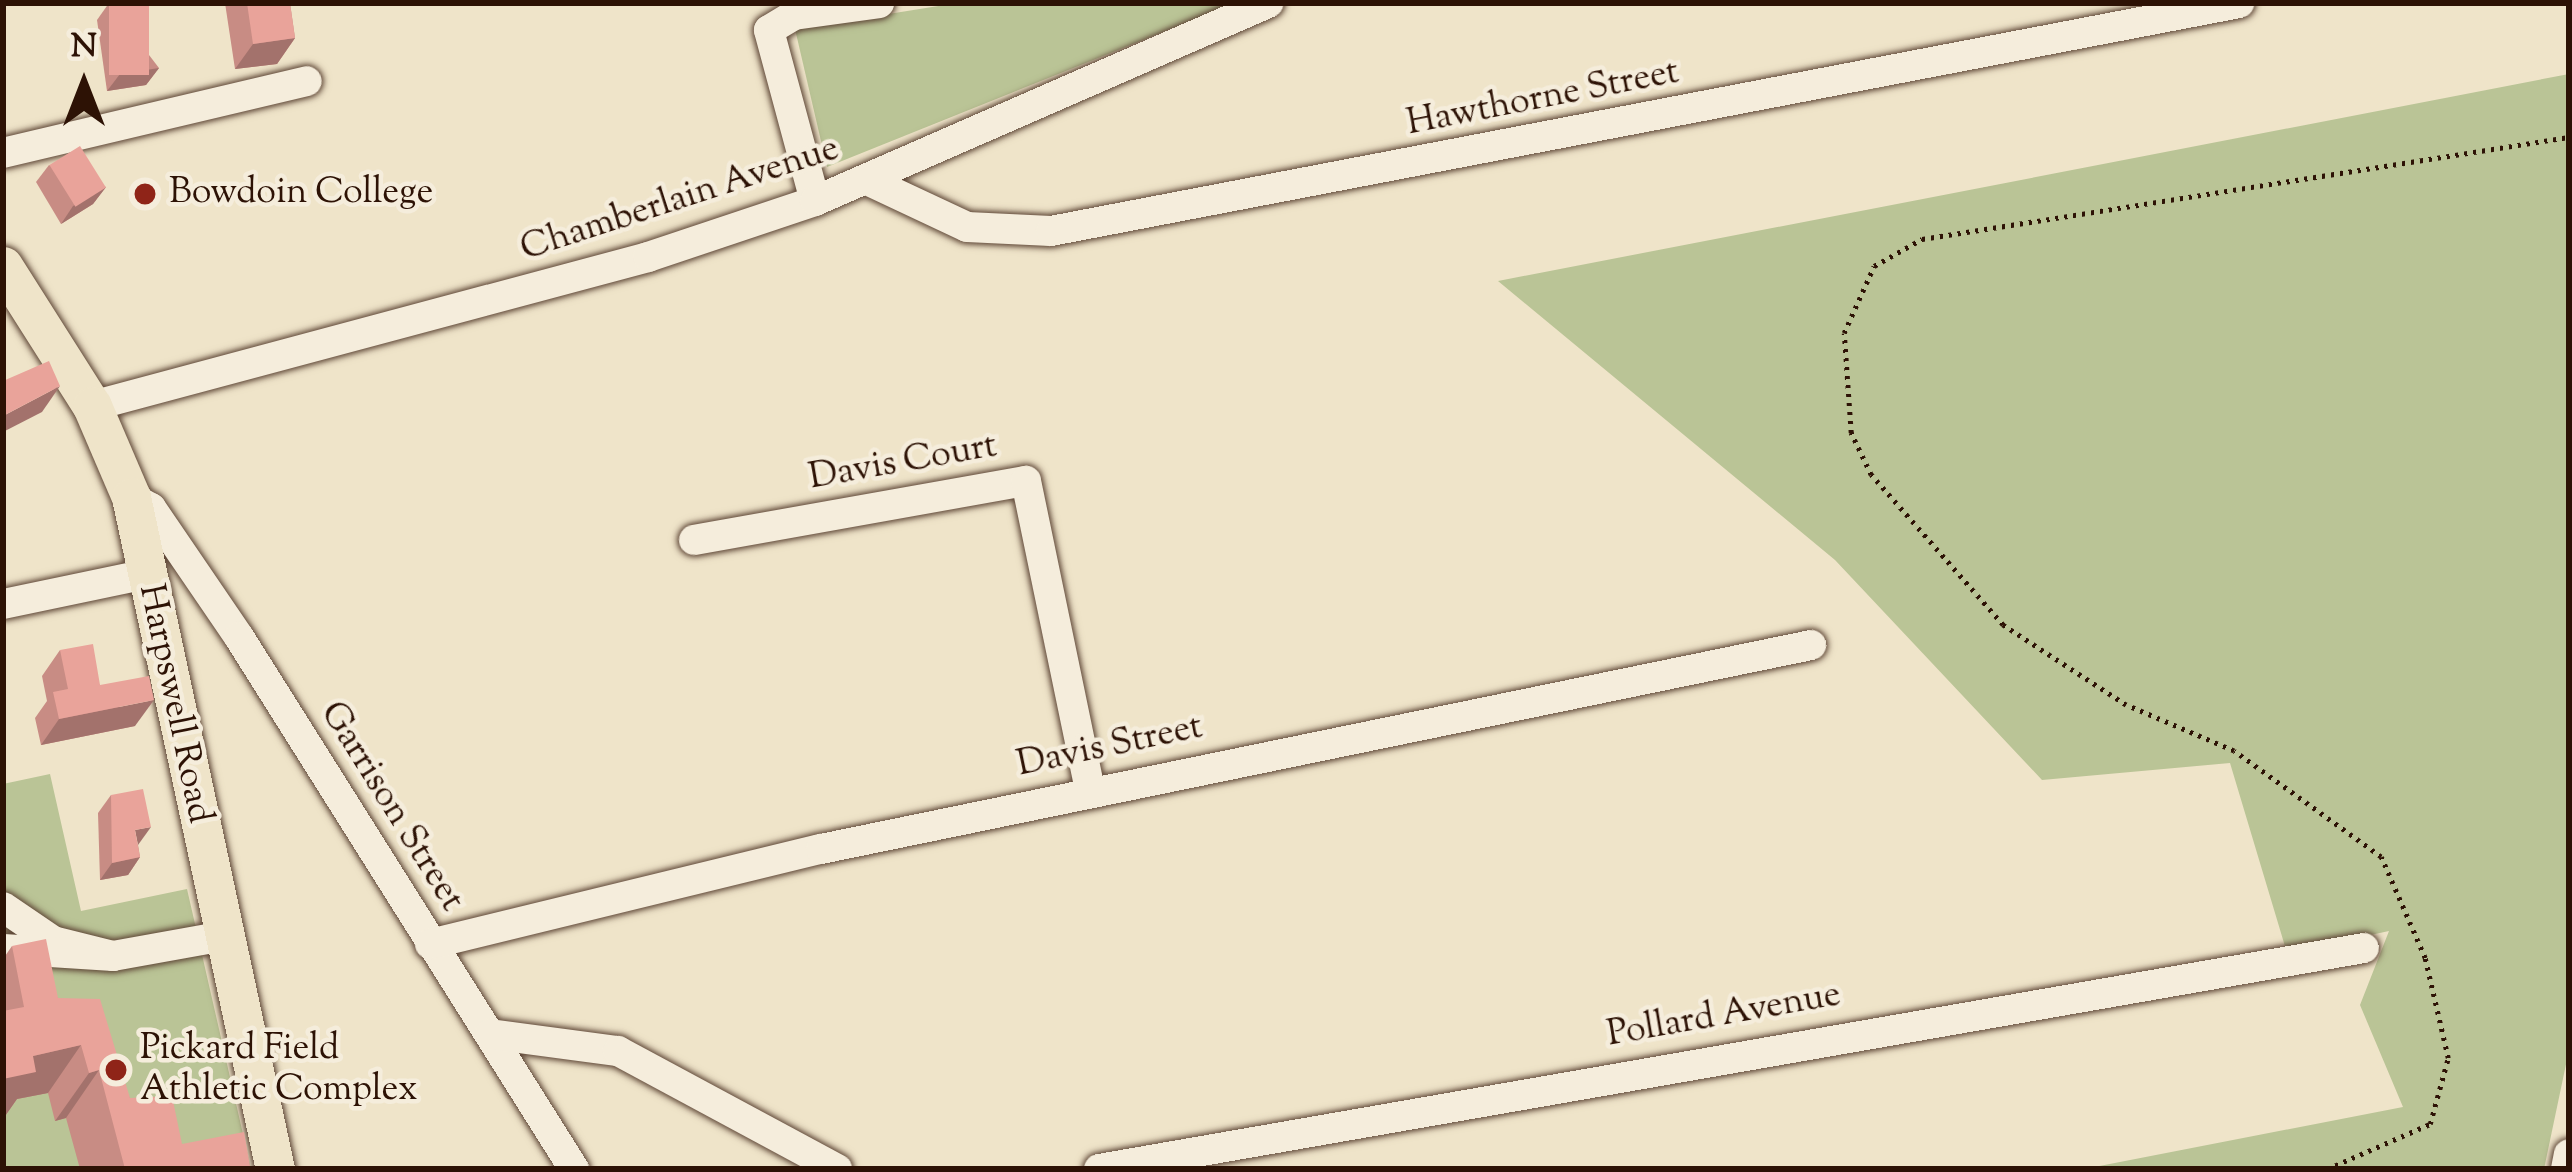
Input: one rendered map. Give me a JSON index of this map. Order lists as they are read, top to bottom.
{
  "streets": {
    "main road": ["Harpswell Road"],
    "street": [
      "Hawthorne Street",
      "Chamberlain Avenue",
      "Davis Court",
      "Davis Street",
      "Garrison Street",
      "Pollard Avenue"
    ]
  },
  "crossings": [
    ["Hawthorne Street", "Chamberlain Avenue"],
    ["Chamberlain Avenue", "Harpswell Road"],
    ["Davis Court", "Davis Street"],
    ["Harpswell Road", "Garrison Street"],
    ["Davis Street", "Garrison Street"]
  ],
  "places": ["Bowdoin College", "Pickard Field Athletic Complex"],
  "north": "top"
}
